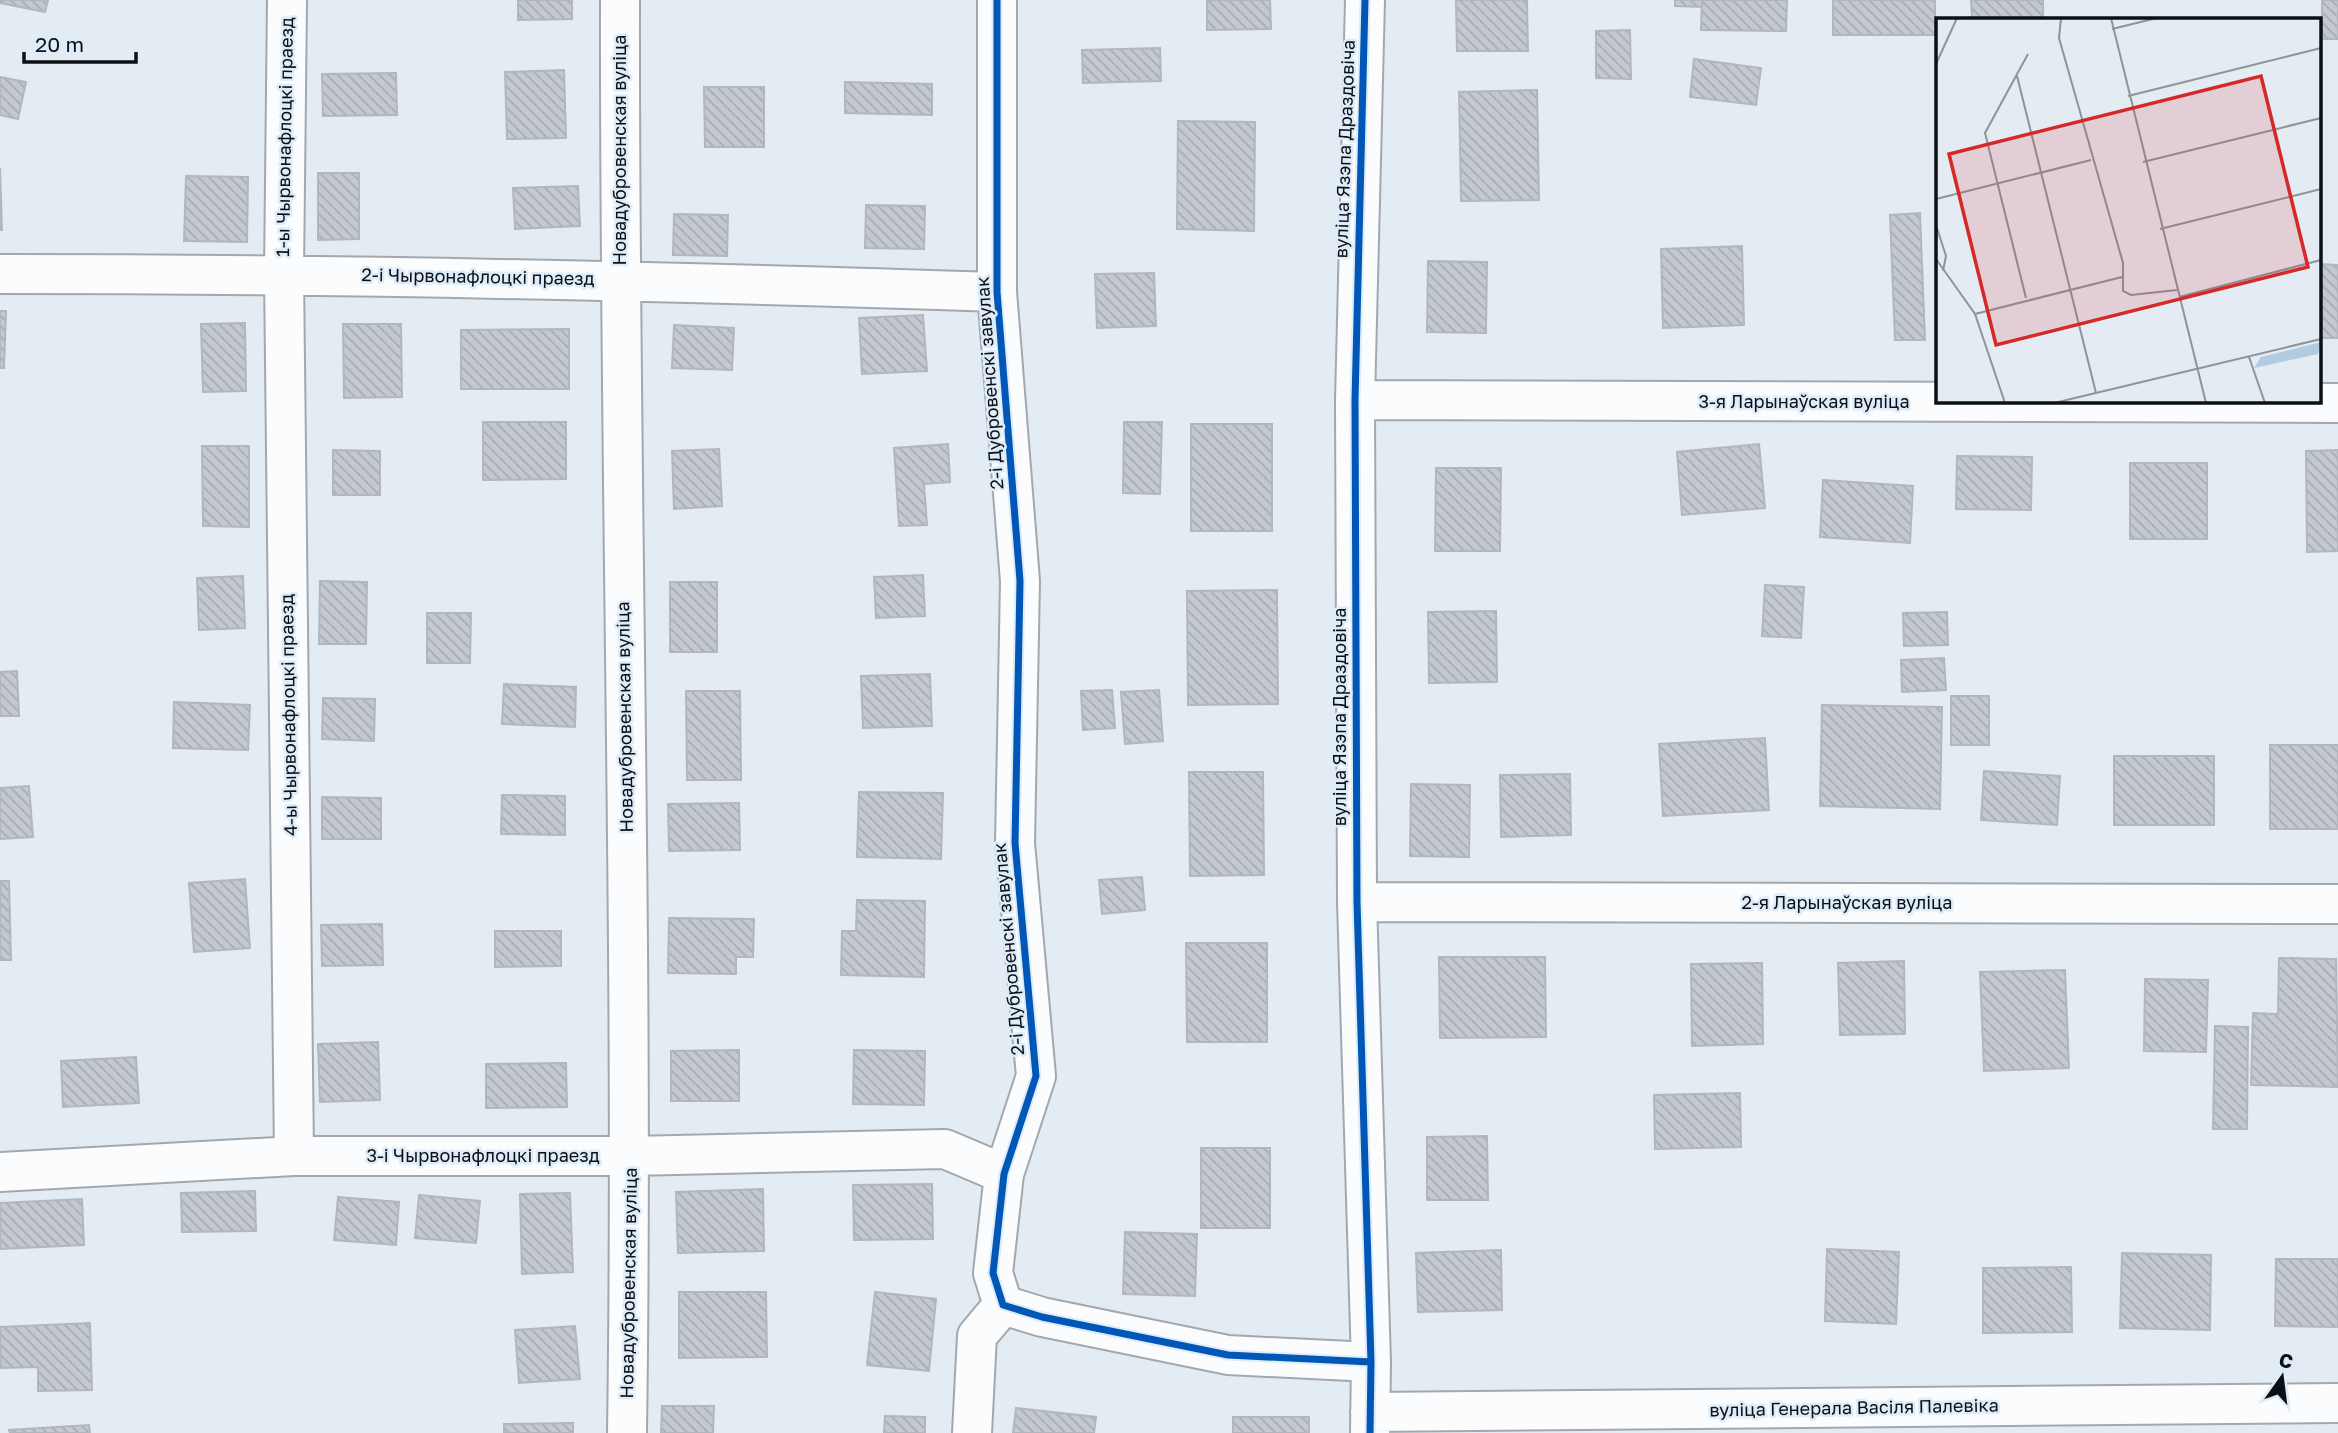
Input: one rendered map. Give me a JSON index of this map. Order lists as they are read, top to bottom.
{
  "streets": {
    "street": [
      "1-ы Чырвонафлоцкі праезд",
      "вуліца Язэпа Драздовіча",
      "Новадубровенская вуліца",
      "2-і Чырвонафлоцкі праезд",
      "2-і Дубровенскі завулак",
      "3-я Ларынаўская вуліца",
      "4-ы Чырвонафлоцкі праезд",
      "2-я Ларынаўская вуліца",
      "3-і Чырвонафлоцкі праезд",
      "вуліца Генерала Васіля Палевіка"
    ]
  },
  "crossings": [
    ["1-ы Чырвонафлоцкі праезд", "2-і Чырвонафлоцкі праезд"],
    ["1-ы Чырвонафлоцкі праезд", "4-ы Чырвонафлоцкі праезд"],
    ["вуліца Язэпа Драздовіча", "3-я Ларынаўская вуліца"],
    ["вуліца Язэпа Драздовіча", "2-я Ларынаўская вуліца"],
    ["вуліца Язэпа Драздовіча", "вуліца Генерала Васіля Палевіка"],
    ["Новадубровенская вуліца", "2-і Чырвонафлоцкі праезд"],
    ["Новадубровенская вуліца", "3-і Чырвонафлоцкі праезд"],
    ["2-і Чырвонафлоцкі праезд", "2-і Дубровенскі завулак"],
    ["2-і Чырвонафлоцкі праезд", "4-ы Чырвонафлоцкі праезд"],
    ["2-і Дубровенскі завулак", "3-і Чырвонафлоцкі праезд"],
    ["4-ы Чырвонафлоцкі праезд", "3-і Чырвонафлоцкі праезд"]
  ],
  "scale_bar": "20 m",
  "north": "top"
}
